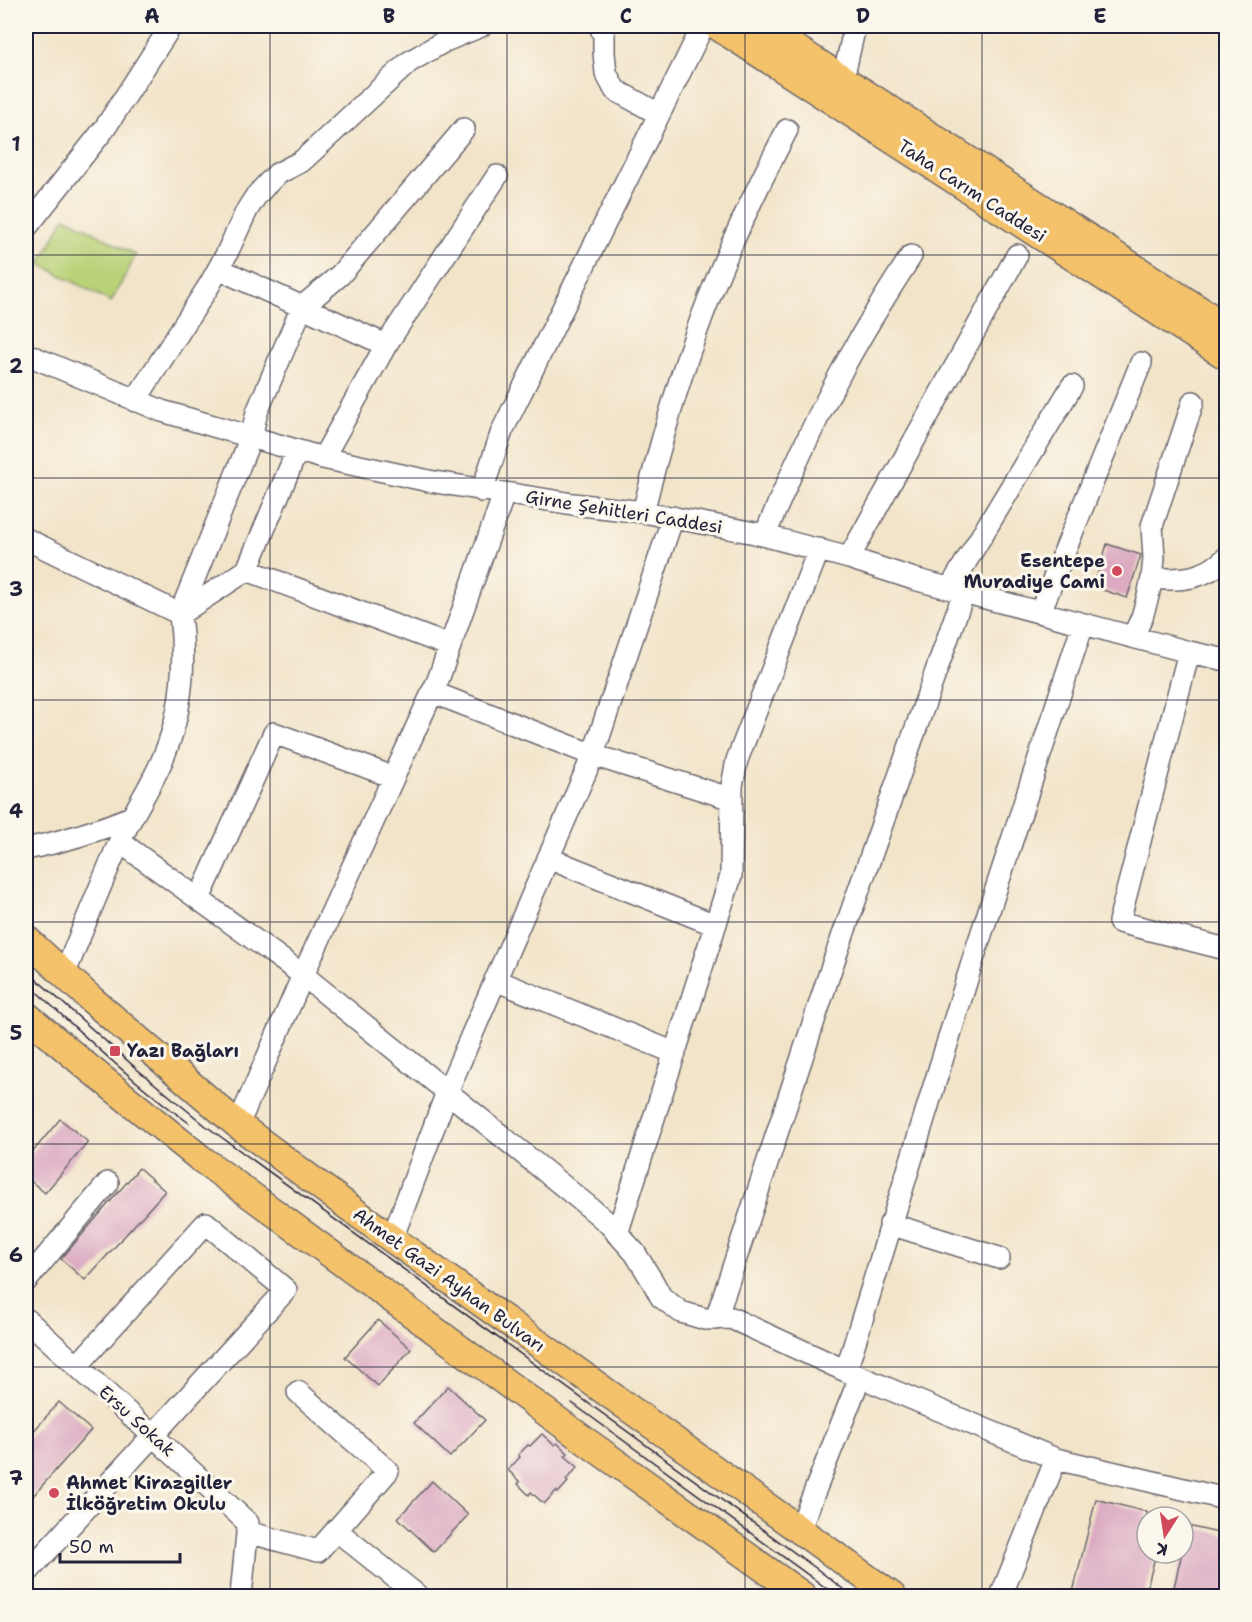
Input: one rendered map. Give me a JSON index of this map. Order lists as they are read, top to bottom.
{
  "streets": {
    "main road": ["Taha Carım Caddesi", "Ahmet Gazi Ayhan Bulvarı"],
    "street": ["Girne Şehitleri Caddesi", "Ersu Sokak"]
  },
  "places": {
    "other": ["Esentepe Muradiye Cami", "Ahmet Kirazgiller İlköğretim Okulu"],
    "transit": ["Yazı Bağları"]
  },
  "scale_bar": "50 m",
  "north": "bottom",
  "grid": {
    "columns": [
      "A",
      "B",
      "C",
      "D",
      "E"
    ],
    "rows": [
      "1",
      "2",
      "3",
      "4",
      "5",
      "6",
      "7"
    ]
  }
}
